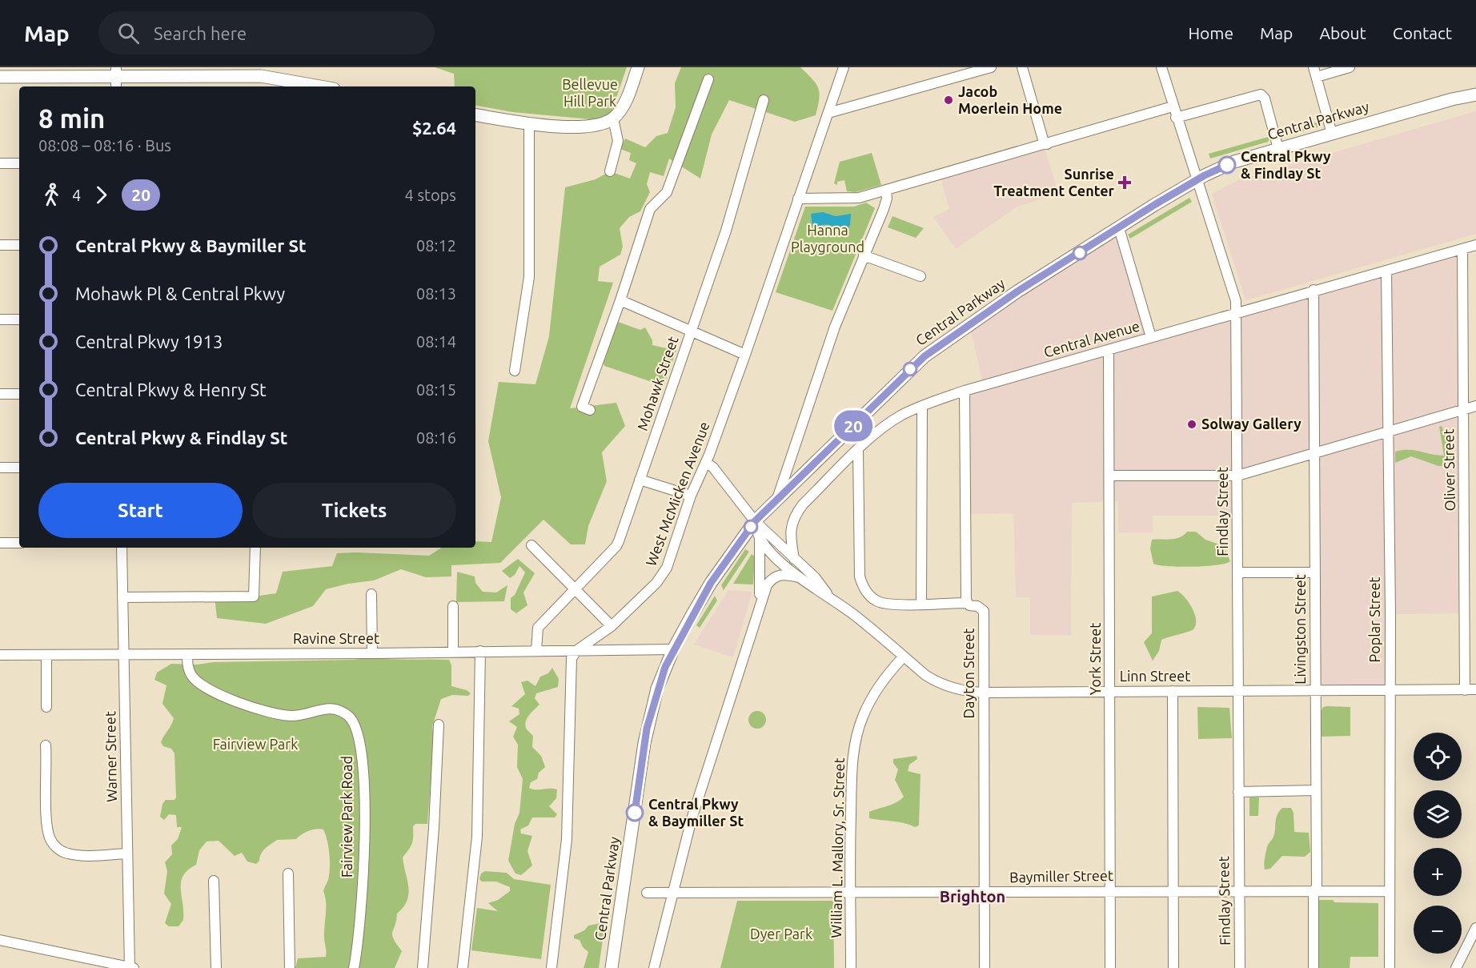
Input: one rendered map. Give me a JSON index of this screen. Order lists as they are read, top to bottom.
{
  "streets": {
    "main road": ["Central Parkway"],
    "street": [
      "Central Avenue",
      "Mohawk Street",
      "Oliver Street",
      "West McMicken Avenue",
      "Findlay Street",
      "Poplar Street",
      "Livingston Street",
      "Ravine Street",
      "York Street",
      "Dayton Street",
      "Linn Street",
      "Warner Street",
      "Fairview Park Road",
      "William L. Mallory, Sr. Street",
      "Baymiller Street"
    ]
  },
  "crossings": [
    ["Central Parkway", "Findlay Street"],
    ["Central Parkway", "Ravine Street"],
    ["Central Avenue", "Oliver Street"],
    ["Central Avenue", "Findlay Street"],
    ["Central Avenue", "Poplar Street"],
    ["Central Avenue", "Livingston Street"],
    ["Central Avenue", "York Street"],
    ["Mohawk Street", "Ravine Street"],
    ["Oliver Street", "Linn Street"],
    ["West McMicken Avenue", "Ravine Street"],
    ["Findlay Street", "Linn Street"],
    ["Findlay Street", "Baymiller Street"],
    ["Poplar Street", "Linn Street"],
    ["Poplar Street", "Baymiller Street"],
    ["Livingston Street", "Linn Street"],
    ["Livingston Street", "Baymiller Street"],
    ["Ravine Street", "Warner Street"],
    ["Ravine Street", "Fairview Park Road"],
    ["York Street", "Linn Street"],
    ["York Street", "Baymiller Street"],
    ["Dayton Street", "Linn Street"],
    ["Dayton Street", "Baymiller Street"],
    ["Linn Street", "William L. Mallory, Sr. Street"],
    ["William L. Mallory, Sr. Street", "Baymiller Street"]
  ],
  "districts": ["Brighton"],
  "parks": [
    "Bellevue Hill Park",
    "Hanna Playground",
    "Fairview Park",
    "Dyer Park"
  ],
  "places": {
    "other": [
      "Jacob Moerlein Home",
      "Central Pkwy & Findlay St",
      "Solway Gallery",
      "Central Pkwy & Baymiller St"
    ],
    "health": ["Sunrise Treatment Center"]
  },
  "lines": ["bus line 20"],
  "page": {
    "header": "Map",
    "search": "Search here",
    "nav": [
      "Home",
      "Map",
      "About",
      "Contact"
    ],
    "on_map": "20",
    "heading": ["8 min", "08:08 – 08:16 · Bus", "$2.64"],
    "legs": ["4", "20", "4 stops"],
    "list": [
      {
        "name": "Central Pkwy & Baymiller St",
        "value": "08:12"
      },
      {
        "name": "Mohawk Pl & Central Pkwy",
        "value": "08:13"
      },
      {
        "name": "Central Pkwy 1913",
        "value": "08:14"
      },
      {
        "name": "Central Pkwy & Henry St",
        "value": "08:15"
      },
      {
        "name": "Central Pkwy & Findlay St",
        "value": "08:16"
      }
    ],
    "buttons": ["Start", "Tickets"],
    "map_buttons": ["+", "−"]
  }
}
